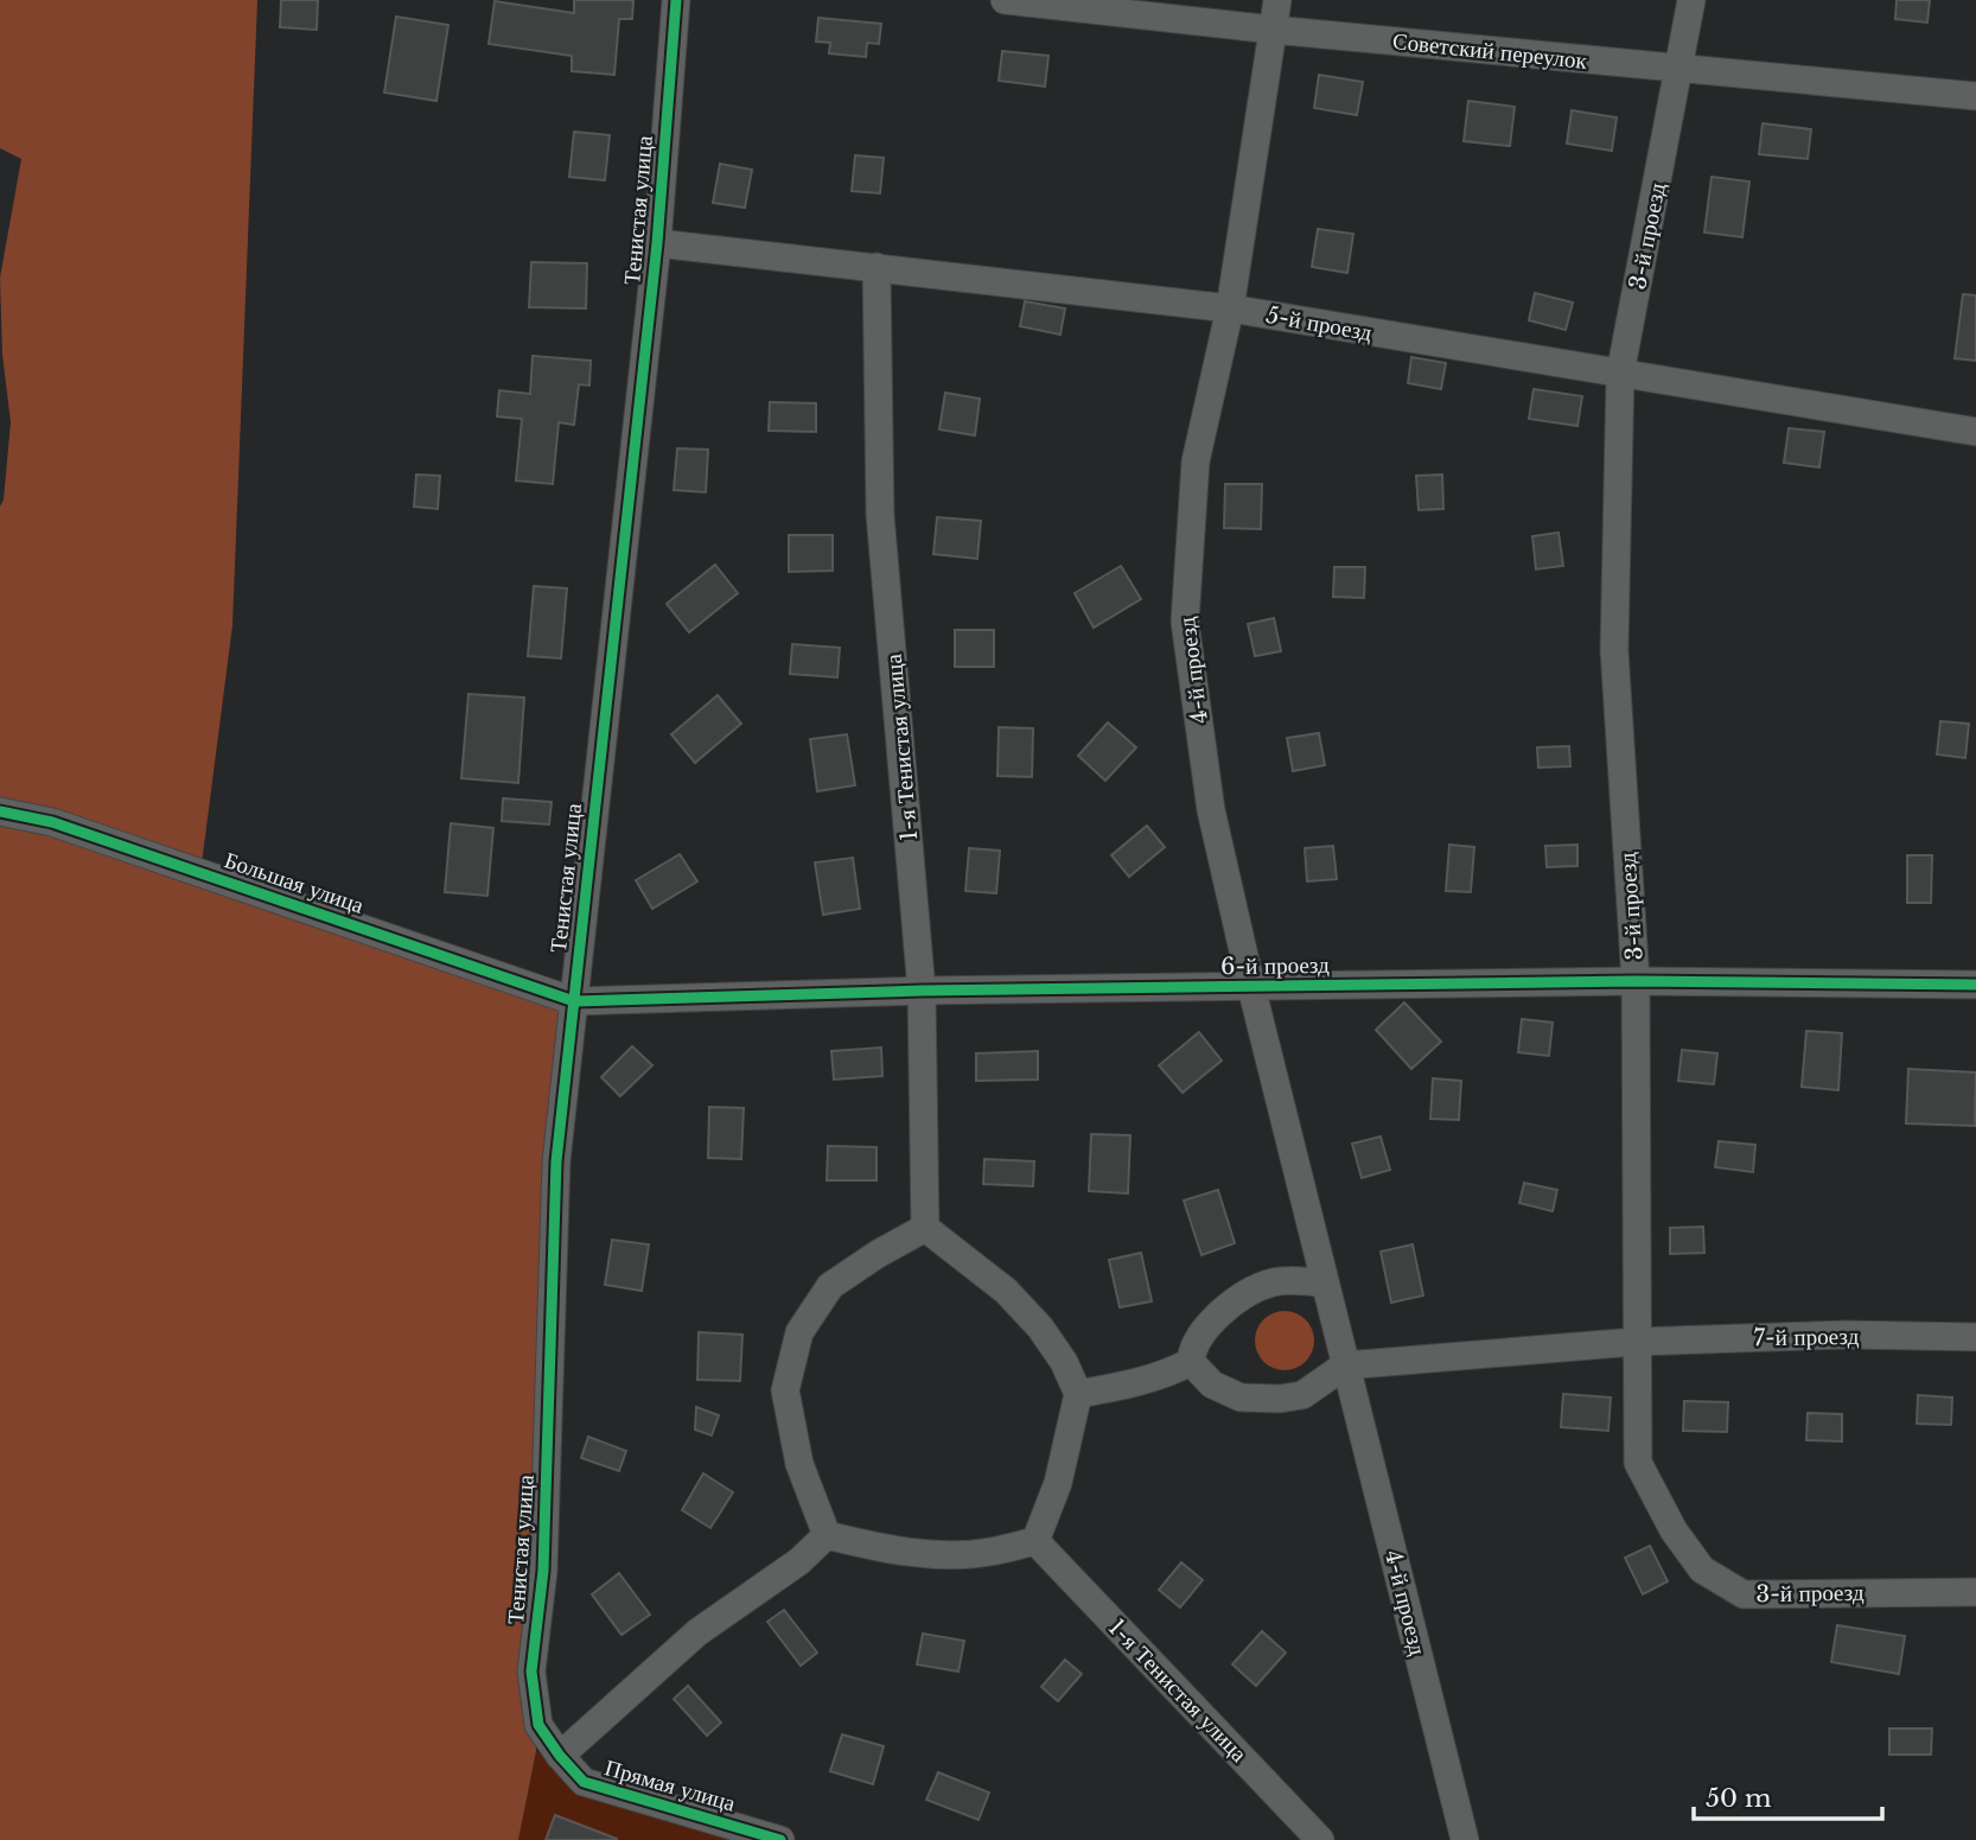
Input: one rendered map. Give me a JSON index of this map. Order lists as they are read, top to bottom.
{
  "streets": {
    "street": [
      "Советский переулок",
      "Тенистая улица",
      "3-й проезд",
      "5-й проезд",
      "4-й проезд",
      "1-я Тенистая улица",
      "Большая улица",
      "6-й проезд",
      "7-й проезд",
      "Прямая улица"
    ]
  },
  "crossings": [
    ["Советский переулок", "3-й проезд"],
    ["Советский переулок", "4-й проезд"],
    ["Тенистая улица", "5-й проезд"],
    ["Тенистая улица", "Большая улица"],
    ["Тенистая улица", "6-й проезд"],
    ["Тенистая улица", "Прямая улица"],
    ["3-й проезд", "5-й проезд"],
    ["3-й проезд", "6-й проезд"],
    ["3-й проезд", "7-й проезд"],
    ["5-й проезд", "4-й проезд"],
    ["5-й проезд", "1-я Тенистая улица"],
    ["4-й проезд", "6-й проезд"],
    ["4-й проезд", "7-й проезд"],
    ["1-я Тенистая улица", "6-й проезд"],
    ["Большая улица", "6-й проезд"]
  ],
  "scale_bar": "50 m"
}
